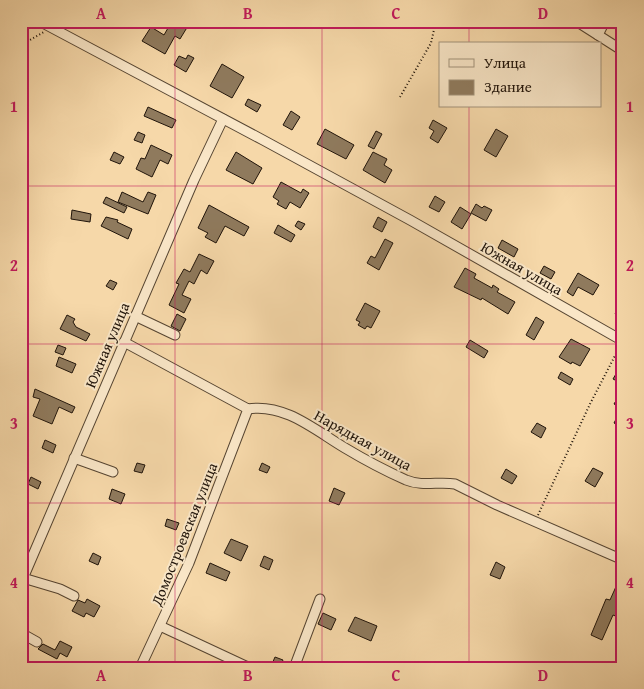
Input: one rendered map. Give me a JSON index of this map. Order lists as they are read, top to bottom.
{
  "streets": {
    "street": ["Южная улица", "Нарядная улица", "Домостроевская улица"]
  },
  "crossings": [
    ["Южная улица", "Нарядная улица"],
    ["Нарядная улица", "Домостроевская улица"]
  ],
  "legend": ["Улица", "Здание"],
  "grid": {
    "columns": [
      "A",
      "B",
      "C",
      "D"
    ],
    "rows": [
      "1",
      "2",
      "3",
      "4"
    ]
  }
}
